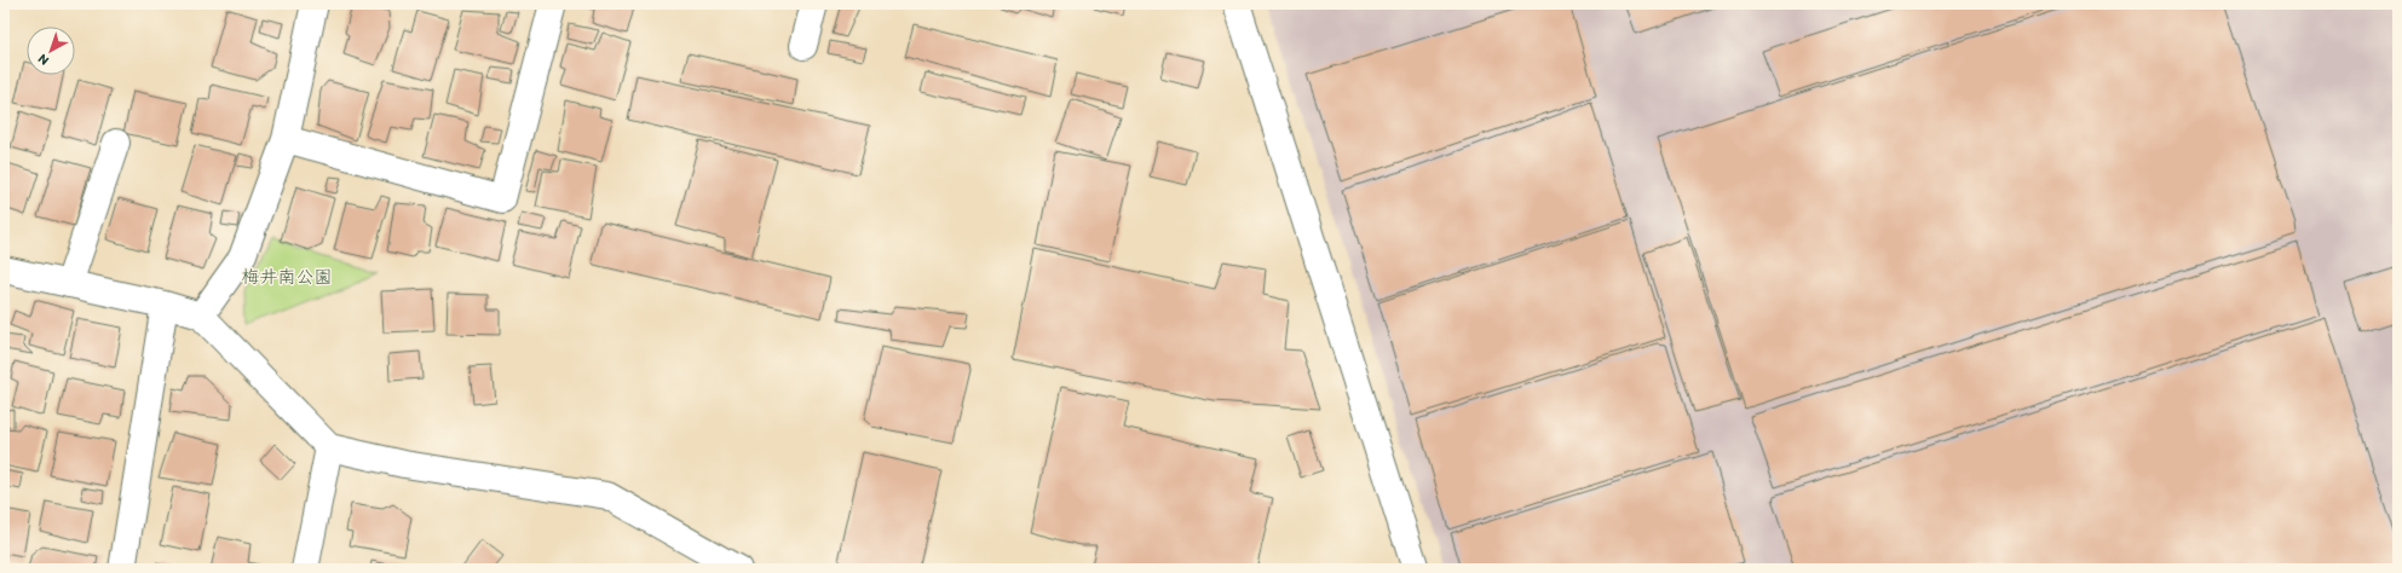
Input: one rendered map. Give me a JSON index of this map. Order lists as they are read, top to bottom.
{
  "parks": ["梅井南公園"],
  "north": "bottom left"
}
